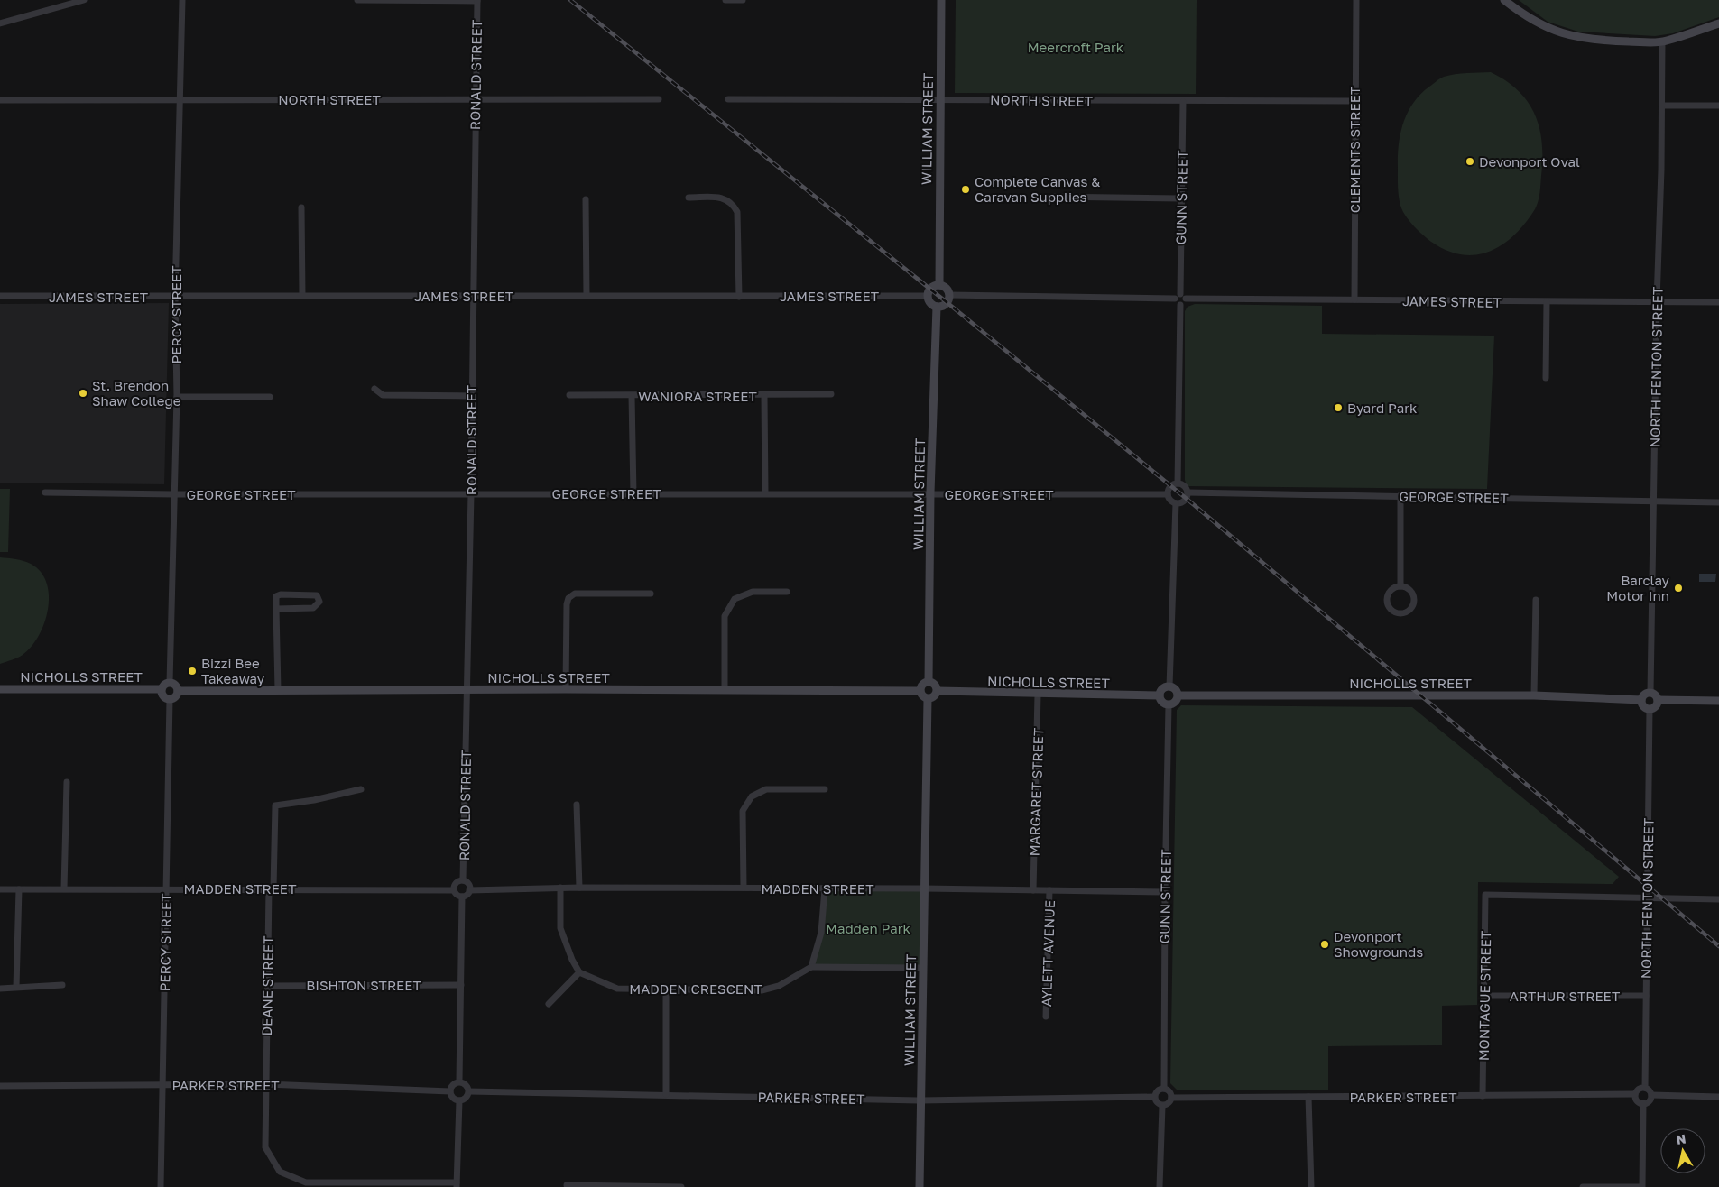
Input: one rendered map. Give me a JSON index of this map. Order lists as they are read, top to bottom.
{
  "streets": {
    "street": [
      "RONALD STREET",
      "NORTH STREET",
      "WILLIAM STREET",
      "CLEMENTS STREET",
      "GUNN STREET",
      "JAMES STREET",
      "PERCY STREET",
      "NORTH FENTON STREET",
      "WANIORA STREET",
      "GEORGE STREET",
      "NICHOLLS STREET",
      "MARGARET STREET",
      "MADDEN STREET",
      "AYLETT AVENUE",
      "BISHTON STREET",
      "DEANE STREET",
      "MADDEN CRESCENT",
      "MONTAGUE STREET",
      "ARTHUR STREET",
      "PARKER STREET"
    ]
  },
  "crossings": [
    ["RONALD STREET", "NORTH STREET"],
    ["RONALD STREET", "JAMES STREET"],
    ["RONALD STREET", "GEORGE STREET"],
    ["RONALD STREET", "NICHOLLS STREET"],
    ["RONALD STREET", "MADDEN STREET"],
    ["NORTH STREET", "WILLIAM STREET"],
    ["NORTH STREET", "CLEMENTS STREET"],
    ["NORTH STREET", "GUNN STREET"],
    ["NORTH STREET", "PERCY STREET"],
    ["WILLIAM STREET", "JAMES STREET"],
    ["WILLIAM STREET", "GEORGE STREET"],
    ["WILLIAM STREET", "NICHOLLS STREET"],
    ["WILLIAM STREET", "MADDEN STREET"],
    ["WILLIAM STREET", "PARKER STREET"],
    ["CLEMENTS STREET", "JAMES STREET"],
    ["GUNN STREET", "NICHOLLS STREET"],
    ["GUNN STREET", "MADDEN STREET"],
    ["GUNN STREET", "PARKER STREET"],
    ["JAMES STREET", "PERCY STREET"],
    ["JAMES STREET", "NORTH FENTON STREET"],
    ["PERCY STREET", "GEORGE STREET"],
    ["PERCY STREET", "NICHOLLS STREET"],
    ["PERCY STREET", "MADDEN STREET"],
    ["PERCY STREET", "PARKER STREET"],
    ["NORTH FENTON STREET", "GEORGE STREET"],
    ["NORTH FENTON STREET", "NICHOLLS STREET"],
    ["NORTH FENTON STREET", "MONTAGUE STREET"],
    ["NORTH FENTON STREET", "ARTHUR STREET"],
    ["NORTH FENTON STREET", "PARKER STREET"],
    ["WANIORA STREET", "GEORGE STREET"],
    ["NICHOLLS STREET", "MARGARET STREET"],
    ["MARGARET STREET", "MADDEN STREET"],
    ["MADDEN STREET", "AYLETT AVENUE"],
    ["MADDEN STREET", "DEANE STREET"],
    ["BISHTON STREET", "DEANE STREET"],
    ["DEANE STREET", "PARKER STREET"],
    ["MONTAGUE STREET", "ARTHUR STREET"],
    ["MONTAGUE STREET", "PARKER STREET"]
  ],
  "parks": ["Meercroft Park", "Madden Park"],
  "places": [
    "Devonport Oval",
    "Complete Canvas & Caravan Supplies",
    "St. Brendon Shaw College",
    "Byard Park",
    "Barclay Motor Inn",
    "Bizzi Bee Takeaway",
    "Devonport Showgrounds"
  ],
  "north": "top"
}
